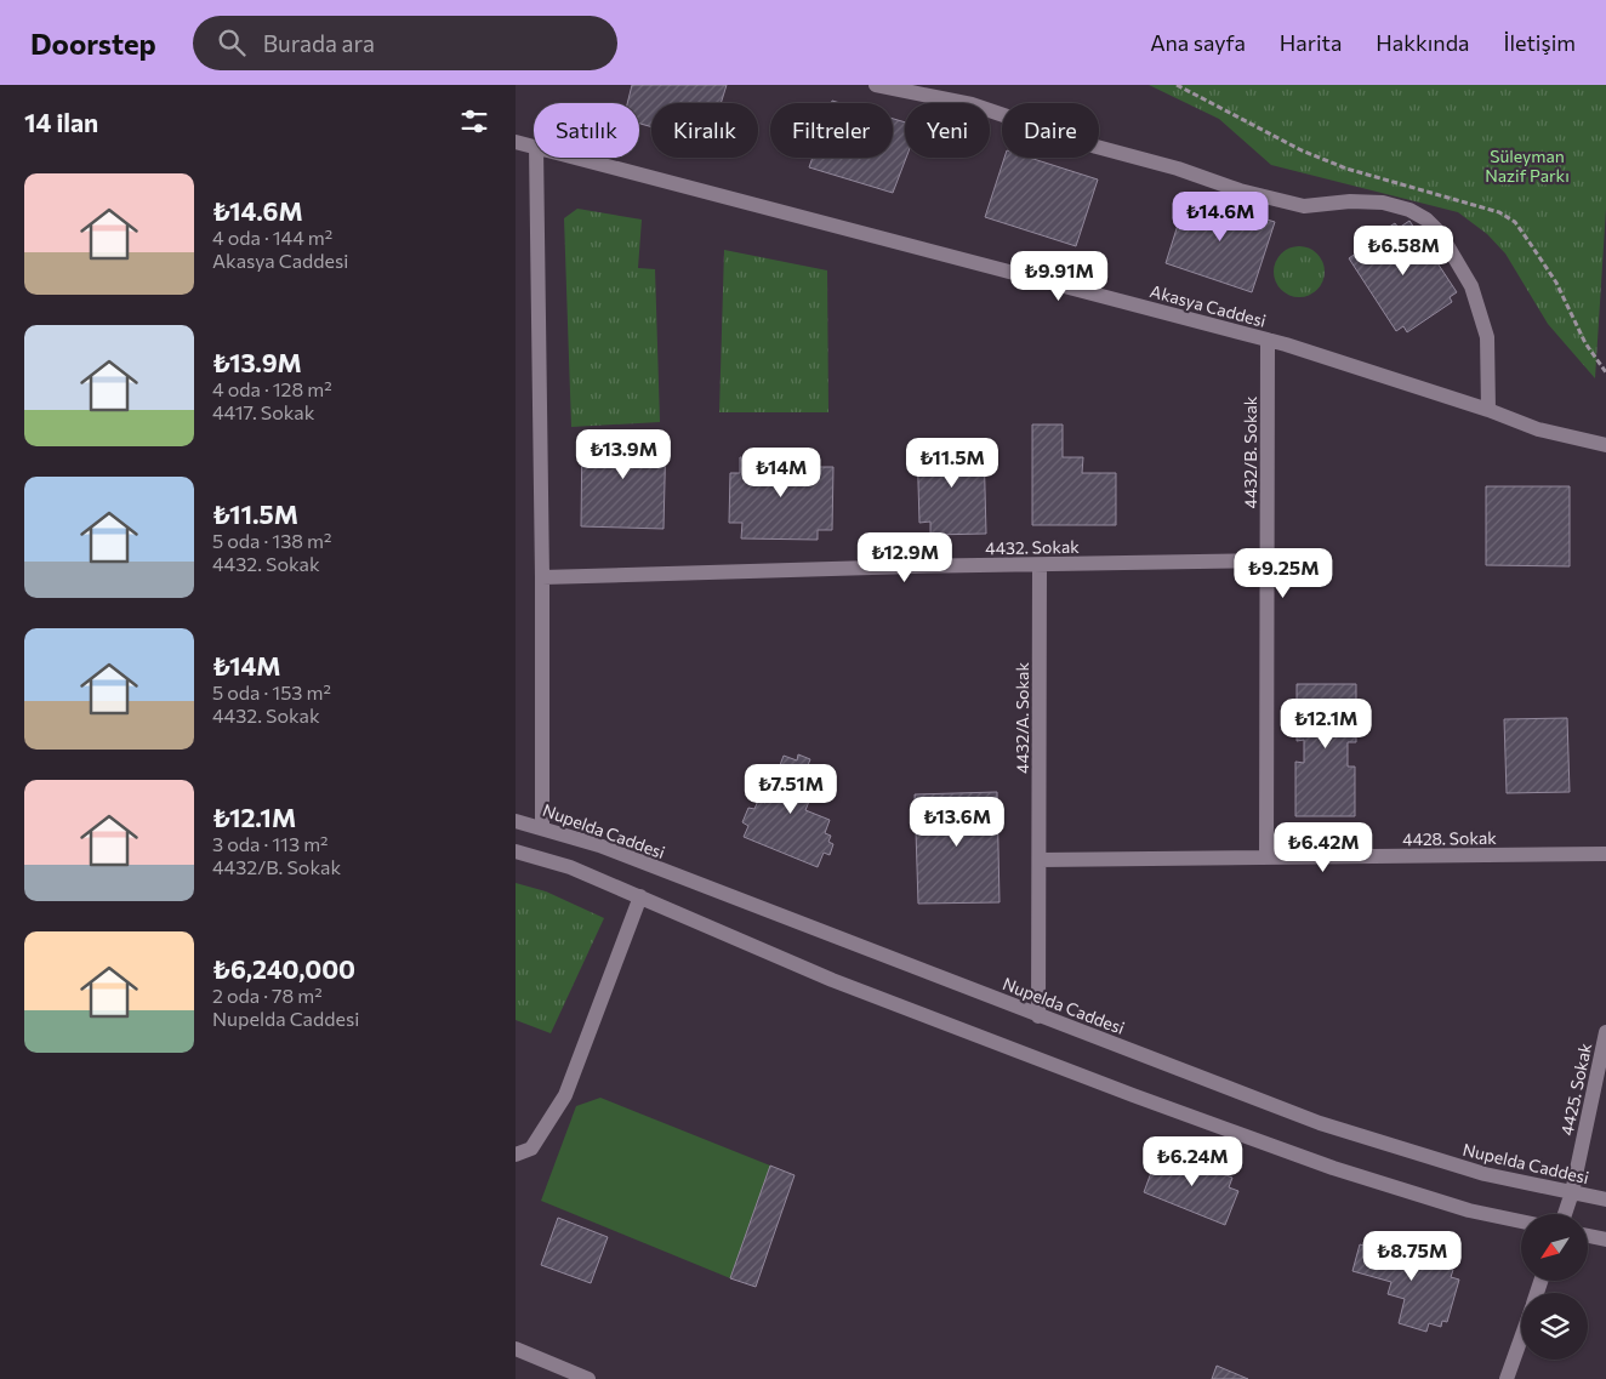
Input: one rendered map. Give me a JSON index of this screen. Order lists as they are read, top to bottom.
{
  "streets": {
    "street": [
      "Akasya Caddesi",
      "4432/B. Sokak",
      "4432. Sokak",
      "4432/A. Sokak",
      "Nupelda Caddesi",
      "4428. Sokak",
      "4425. Sokak"
    ]
  },
  "crossings": [
    ["Akasya Caddesi", "4432/B. Sokak"],
    ["4432/B. Sokak", "4432. Sokak"],
    ["4432/B. Sokak", "4428. Sokak"],
    ["4432. Sokak", "4432/A. Sokak"],
    ["4432/A. Sokak", "Nupelda Caddesi"],
    ["4432/A. Sokak", "4428. Sokak"],
    ["Nupelda Caddesi", "4425. Sokak"]
  ],
  "parks": ["Süleyman Nazif Parkı"],
  "north": "bottom left",
  "page": {
    "header": "Doorstep",
    "search": "Burada ara",
    "nav": [
      "Ana sayfa",
      "Harita",
      "Hakkında",
      "İletişim"
    ],
    "heading": "14 ilan",
    "chip": [
      "Satılık",
      "Kiralık",
      "Filtreler",
      "Yeni",
      "Daire"
    ],
    "list": [
      {
        "name": "₺14.6M",
        "note": "4 oda · 144 m² · Akasya Caddesi"
      },
      {
        "name": "₺13.9M",
        "note": "4 oda · 128 m² · 4417. Sokak"
      },
      {
        "name": "₺11.5M",
        "note": "5 oda · 138 m² · 4432. Sokak"
      },
      {
        "name": "₺14M",
        "note": "5 oda · 153 m² · 4432. Sokak"
      },
      {
        "name": "₺12.1M",
        "note": "3 oda · 113 m² · 4432/B. Sokak"
      },
      {
        "name": "₺6,240,000",
        "note": "2 oda · 78 m² · Nupelda Caddesi"
      }
    ],
    "price": [
      "₺14.6M",
      "₺6.58M",
      "₺9.91M",
      "₺13.9M",
      "₺11.5M",
      "₺14M",
      "₺12.9M",
      "₺9.25M",
      "₺12.1M",
      "₺7.51M",
      "₺13.6M",
      "₺6.42M",
      "₺6.24M",
      "₺8.75M"
    ]
  }
}
